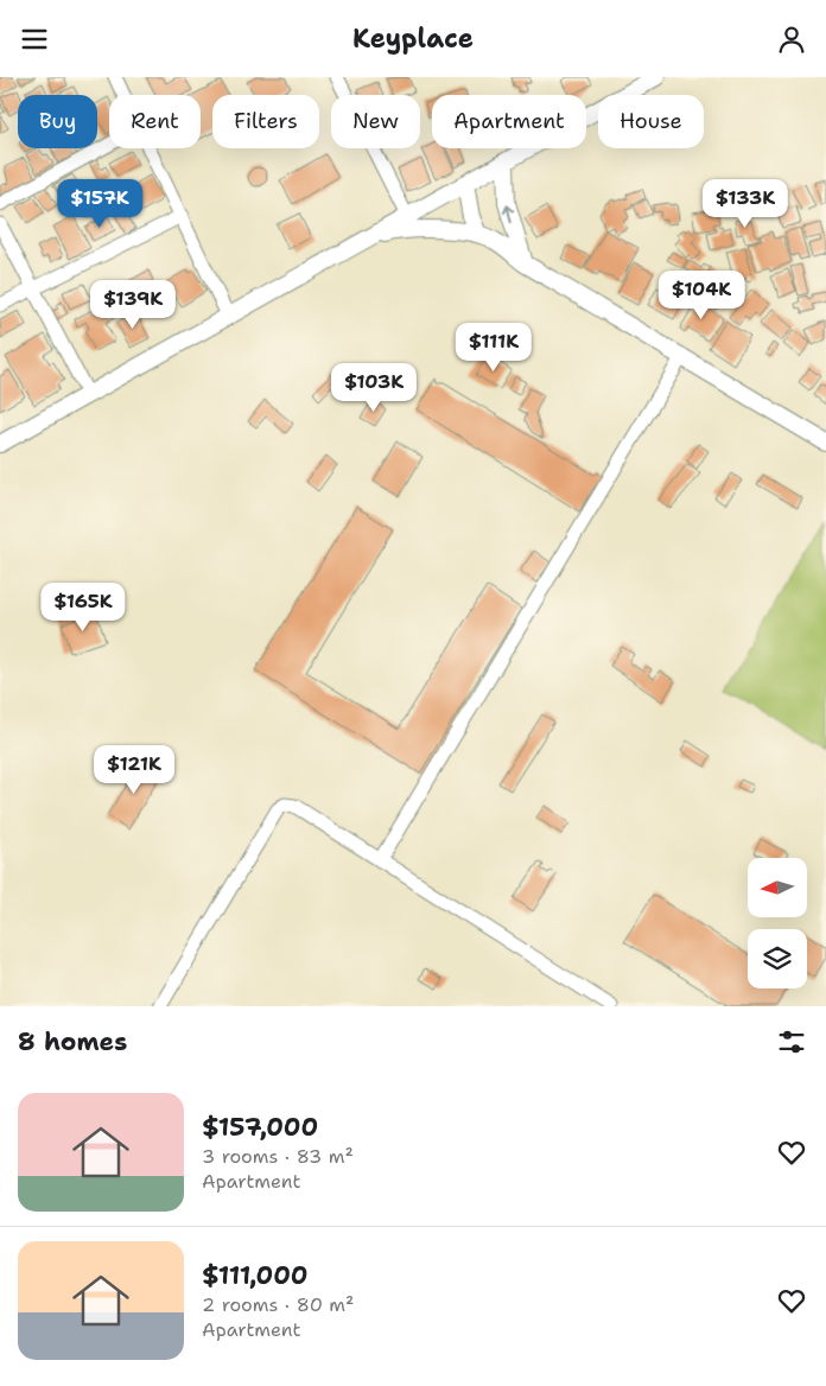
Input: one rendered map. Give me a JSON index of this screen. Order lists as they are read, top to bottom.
{
  "north": "left",
  "page": {
    "header": "Keyplace",
    "chip": [
      "Buy",
      "Rent",
      "Filters",
      "New",
      "Apartment",
      "House"
    ],
    "price": [
      "$157K",
      "$133K",
      "$104K",
      "$139K",
      "$111K",
      "$103K",
      "$165K",
      "$121K"
    ],
    "heading": "8 homes",
    "list": [
      {
        "name": "$157,000",
        "note": "3 rooms · 83 m² · Apartment"
      },
      {
        "name": "$111,000",
        "note": "2 rooms · 80 m² · Apartment"
      }
    ]
  }
}
